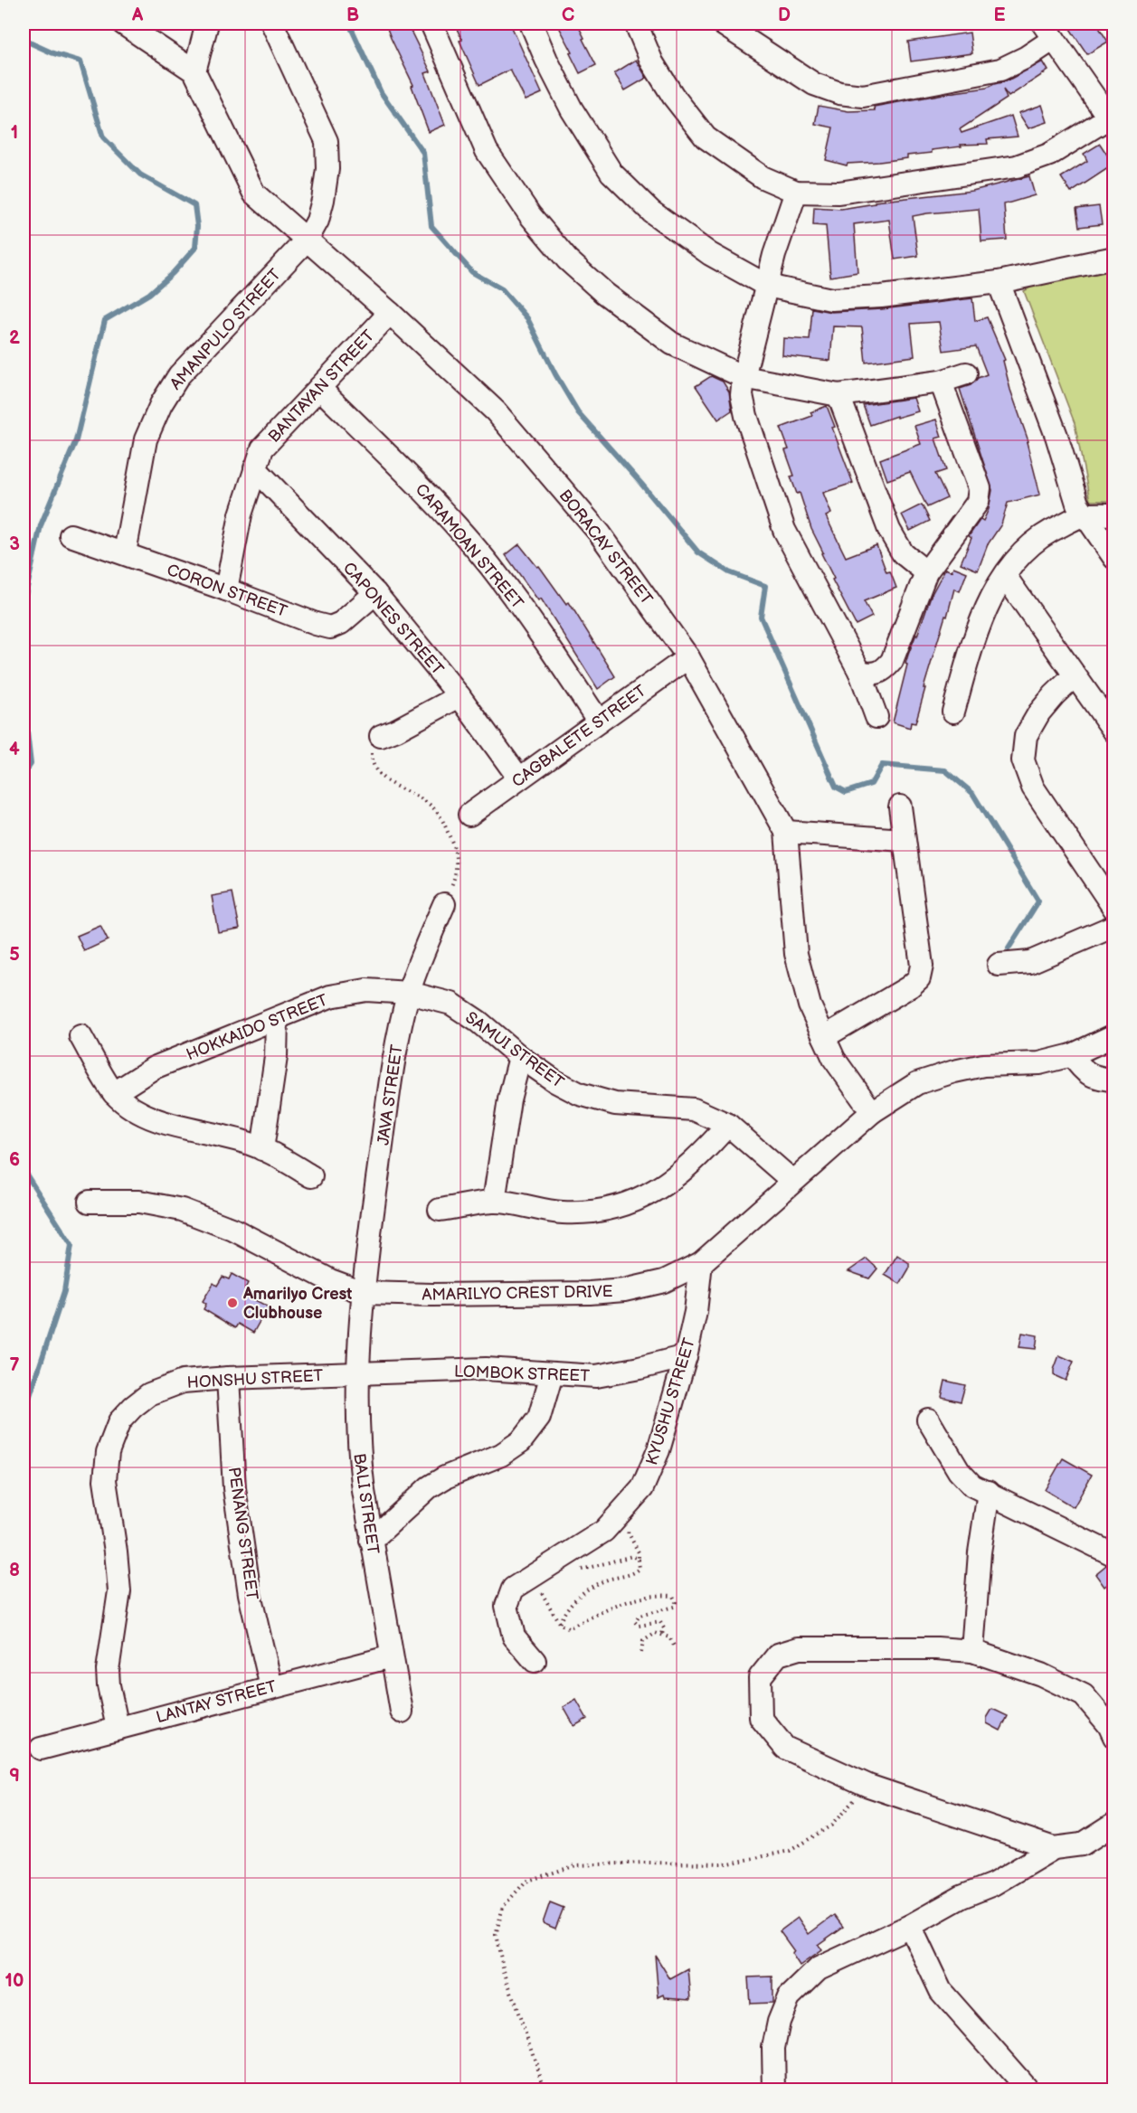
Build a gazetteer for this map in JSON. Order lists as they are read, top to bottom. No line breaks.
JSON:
{"streets":{"street":["AMANPULO STREET","BANTAYAN STREET","CARAMOAN STREET","BORACAY STREET","CORON STREET","CAPONES STREET","CAGBALETE STREET","HOKKAIDO STREET","SAMUI STREET","JAVA STREET","AMARILYO CREST DRIVE","LOMBOK STREET","HONSHU STREET","KYUSHU STREET","BALI STREET","PENANG STREET","LANTAY STREET"]},"crossings":[["AMANPULO STREET","BORACAY STREET"],["AMANPULO STREET","CORON STREET"],["BANTAYAN STREET","CARAMOAN STREET"],["BANTAYAN STREET","BORACAY STREET"],["BANTAYAN STREET","CORON STREET"],["BANTAYAN STREET","CAPONES STREET"],["CARAMOAN STREET","CAGBALETE STREET"],["BORACAY STREET","CAGBALETE STREET"],["BORACAY STREET","AMARILYO CREST DRIVE"],["CORON STREET","CAPONES STREET"],["CAPONES STREET","CAGBALETE STREET"],["HOKKAIDO STREET","SAMUI STREET"],["HOKKAIDO STREET","JAVA STREET"],["SAMUI STREET","JAVA STREET"],["SAMUI STREET","AMARILYO CREST DRIVE"],["JAVA STREET","AMARILYO CREST DRIVE"],["JAVA STREET","BALI STREET"],["AMARILYO CREST DRIVE","KYUSHU STREET"],["AMARILYO CREST DRIVE","BALI STREET"],["LOMBOK STREET","HONSHU STREET"],["LOMBOK STREET","KYUSHU STREET"],["LOMBOK STREET","BALI STREET"],["HONSHU STREET","BALI STREET"],["HONSHU STREET","PENANG STREET"],["HONSHU STREET","LANTAY STREET"],["BALI STREET","LANTAY STREET"],["PENANG STREET","LANTAY STREET"]],"places":["Amarilyo Crest Clubhouse"],"grid":{"columns":["A","B","C","D","E"],"rows":["1","2","3","4","5","6","7","8","9","10"]}}
